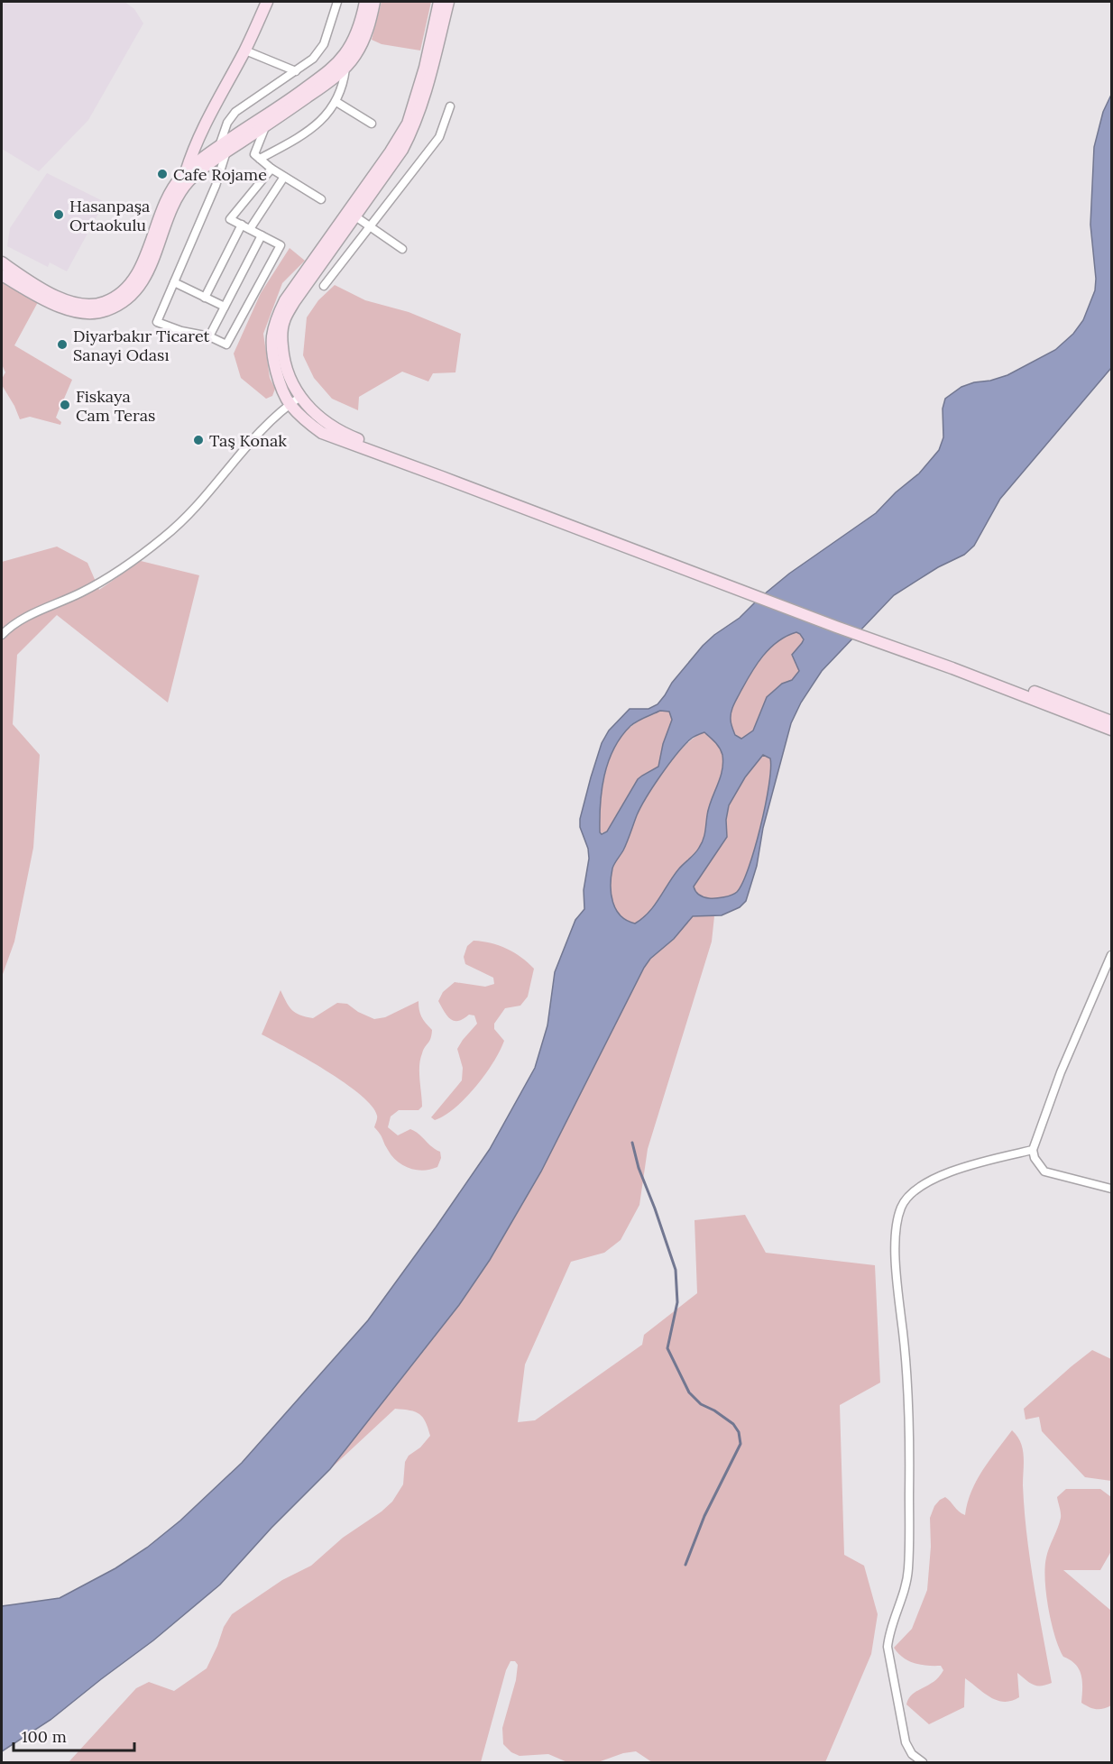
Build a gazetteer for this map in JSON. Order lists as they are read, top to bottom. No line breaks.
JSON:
{"places":["Cafe Rojame","Hasanpaşa Ortaokulu","Diyarbakır Ticaret Sanayi Odası","Fiskaya Cam Teras","Taş Konak"],"scale_bar":"100 m"}
